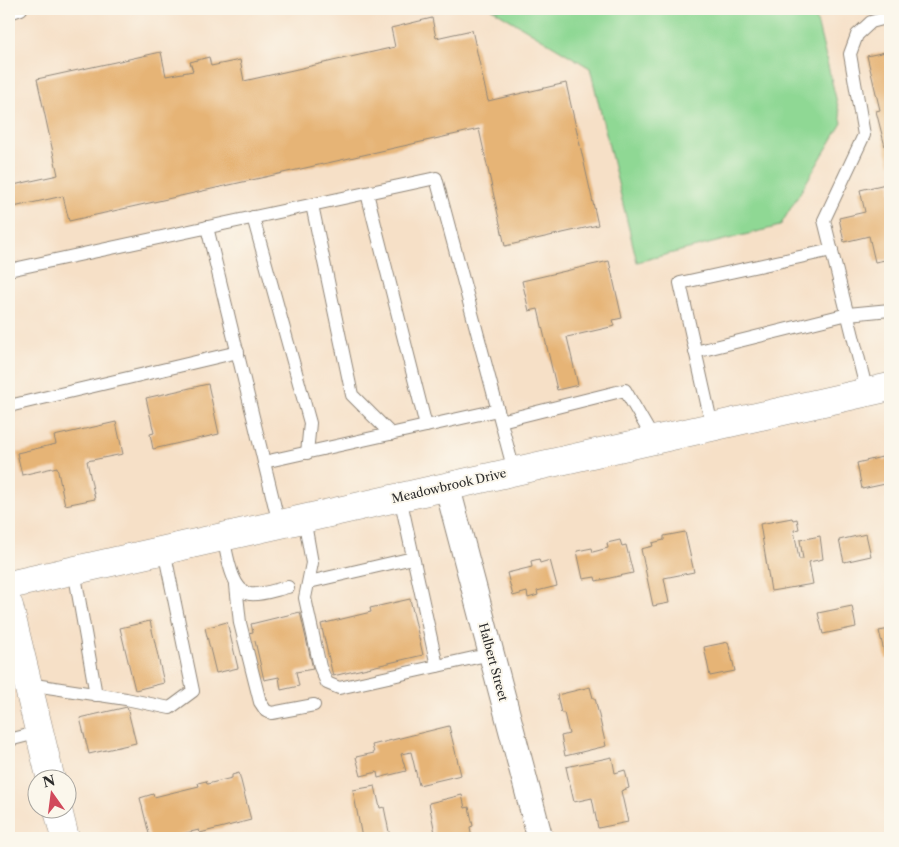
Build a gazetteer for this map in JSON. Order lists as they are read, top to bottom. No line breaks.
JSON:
{"streets":{"main road":["Meadowbrook Drive"],"street":["Halbert Street"]},"crossings":[["Meadowbrook Drive","Halbert Street"]],"north":"top"}
